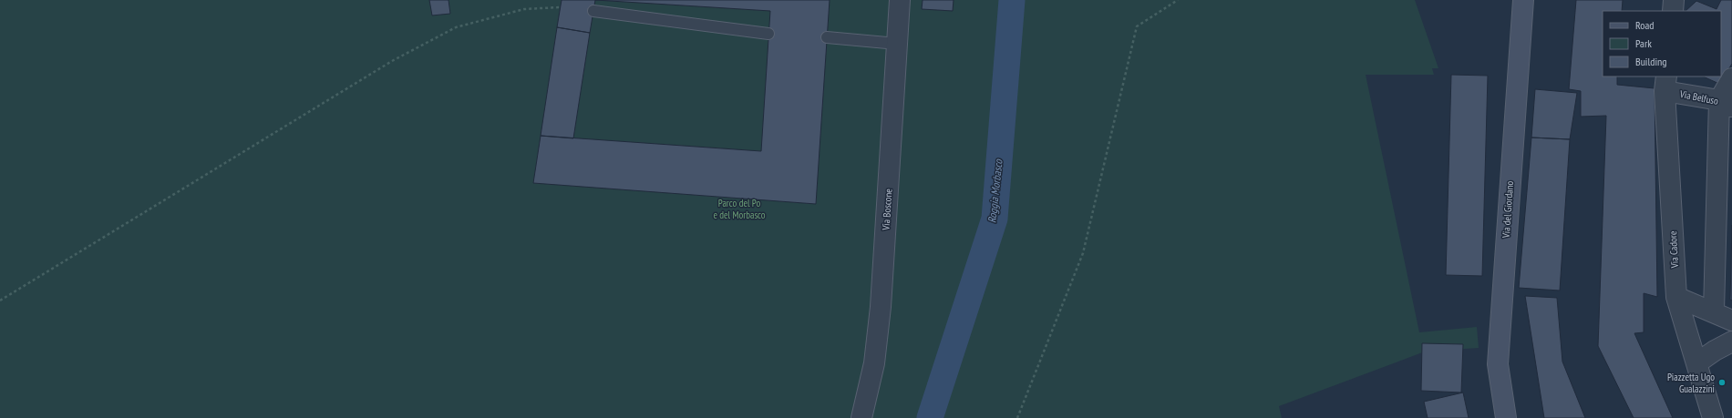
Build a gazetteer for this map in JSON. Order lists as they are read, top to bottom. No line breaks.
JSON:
{"streets":{"street":["Via Belfuso","Via Boscone","Via del Giordano","Via Cadore"]},"crossings":[["Via Belfuso","Via Cadore"]],"water":["Roggia Morbasco"],"parks":["Parco del Po e del Morbasco"],"places":["Piazzetta Ugo Gualazzini"],"legend":["Road","Park","Building"]}
